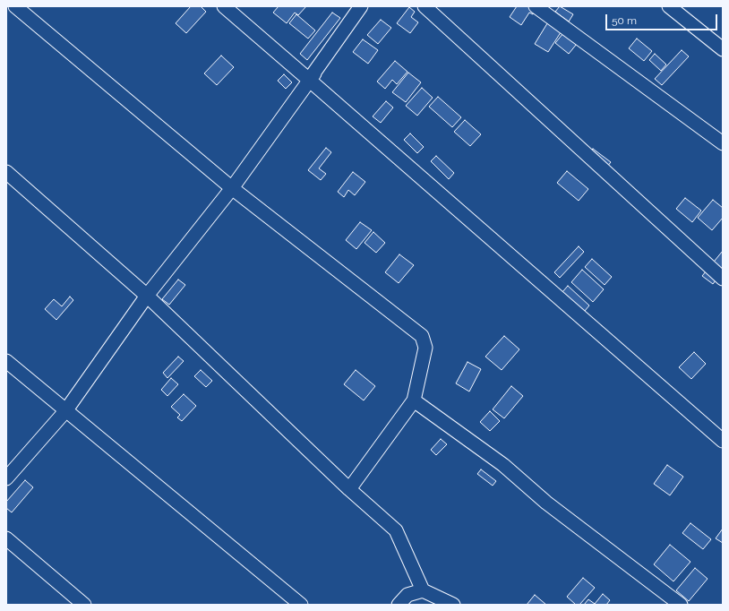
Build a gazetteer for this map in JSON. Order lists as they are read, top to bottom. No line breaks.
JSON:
{"scale_bar":"50 m"}
